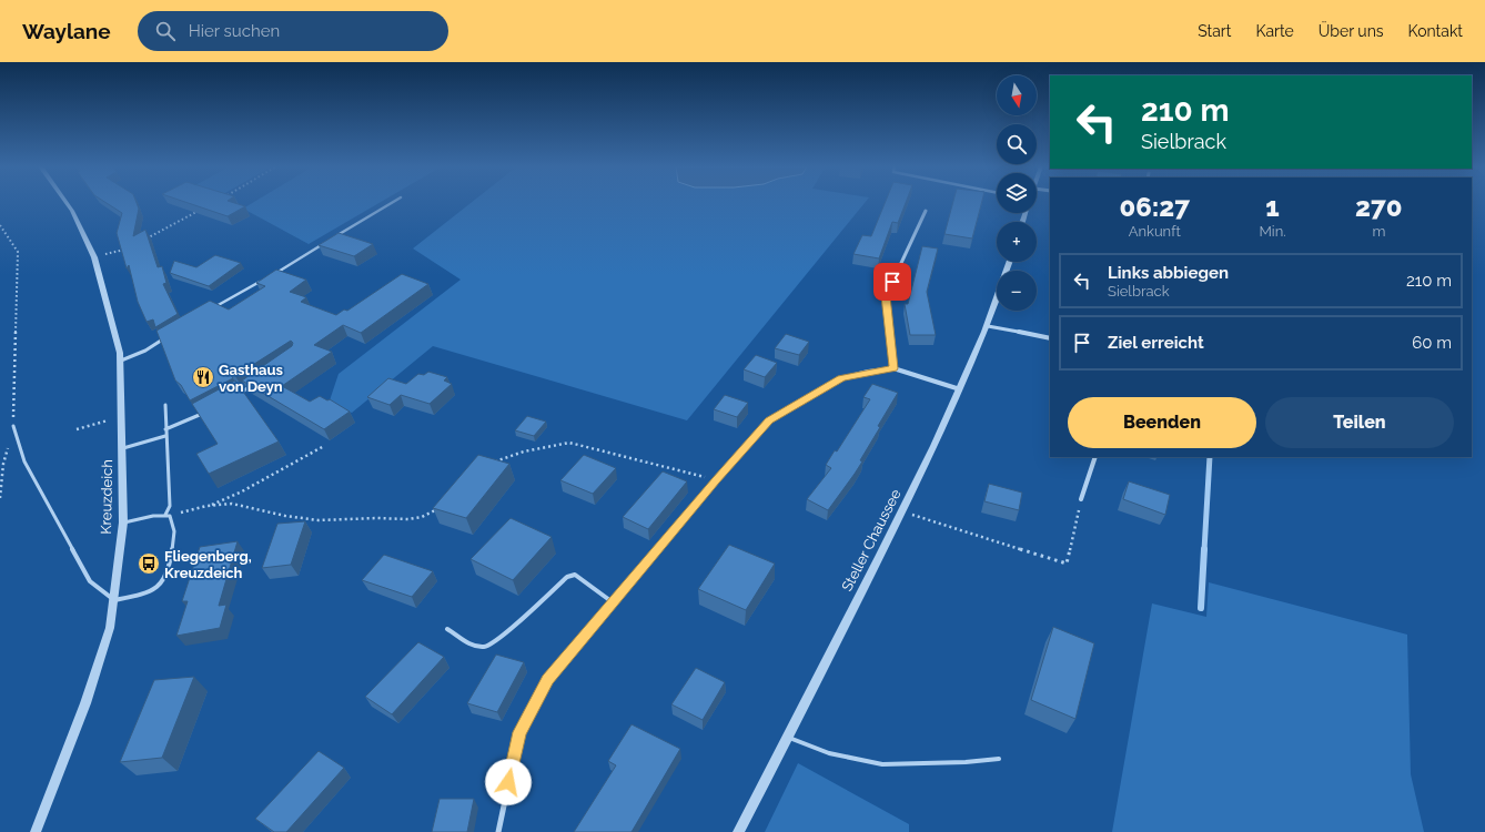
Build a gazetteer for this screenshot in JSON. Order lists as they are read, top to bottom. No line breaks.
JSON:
{"streets":{"street":["Kreuzdeich","Steller Chaussee"]},"places":{"restaurant":["Gasthaus von Deyn"],"bus stop":["Fliegenberg, Kreuzdeich"]},"north":"bottom","page":{"header":"Waylane","search":"Hier suchen","nav":["Start","Karte","Über uns","Kontakt"],"map_buttons":["+","−"],"turn":["210 m","Sielbrack"],"eta":["06:27","Ankunft","1","Min.","270","m"],"list":[{"name":"Links abbiegen","note":"Sielbrack","value":"210 m"},{"name":"Ziel erreicht","value":"60 m"}],"buttons":["Beenden","Teilen"]}}
